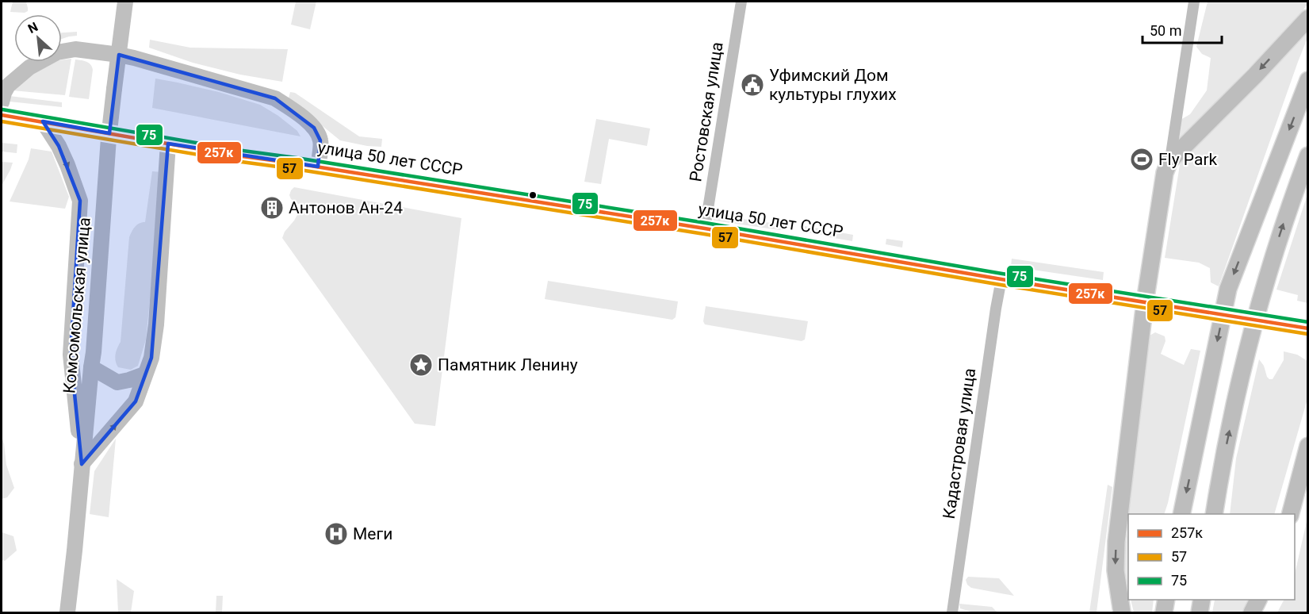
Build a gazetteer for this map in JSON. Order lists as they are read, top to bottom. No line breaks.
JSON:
{"streets":{"main road":["улица 50 лет СССР","Комсомольская улица"],"street":["Ростовская улица","Кадастровая улица"]},"crossings":[["Ростовская улица","улица 50 лет СССР"],["улица 50 лет СССР","Кадастровая улица"]],"places":{"public building":["Уфимский Дом культуры глухих"],"sports":["Fly Park"],"building":["Антонов Ан-24"],"place":["Памятник Ленину"],"hospital":["Меги"]},"lines":["transit line 75","transit line 257к","transit line 57"],"legend":["257к","57","75"],"scale_bar":"50 m","north":"top left"}
